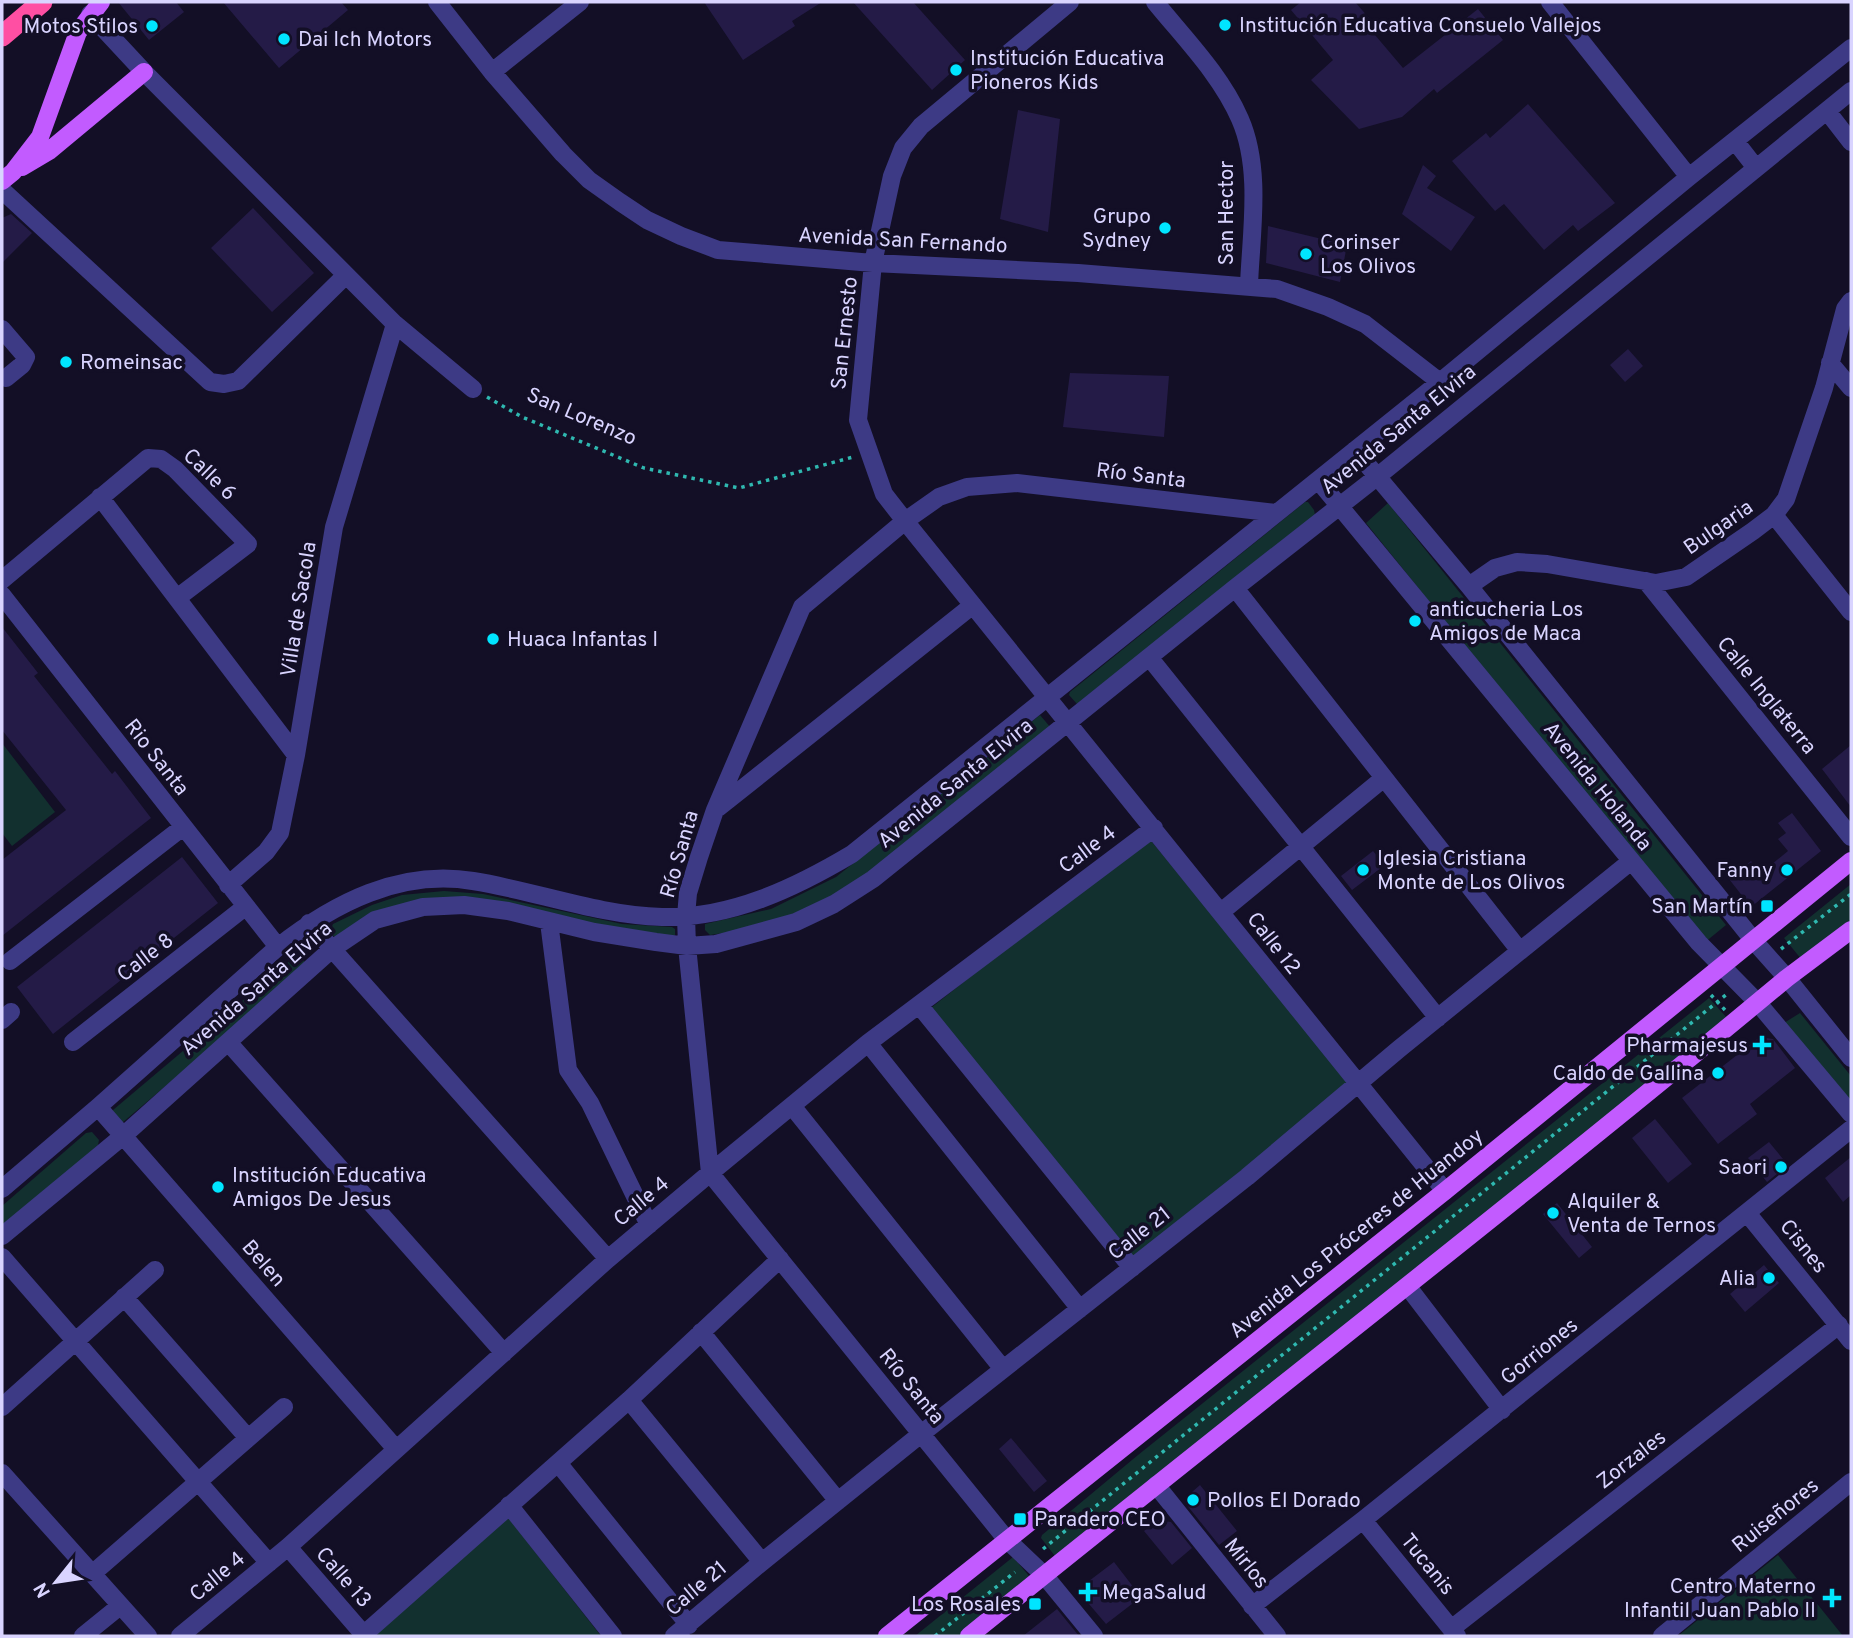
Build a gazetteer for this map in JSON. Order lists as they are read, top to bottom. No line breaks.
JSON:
{"streets":{"main road":["Avenida Los Próceres de Huandoy"],"street":["San Hector","Avenida San Fernando","San Ernesto","Avenida Santa Elvira","Calle 6","Río Santa","Bulgaria","Villa de Sacola","Calle Inglaterra","Rio Santa","Avenida Holanda","Calle 4","Calle 12","Calle 8","Calle 21","Cisnes","Belen","Gorriones","Zorzales","Ruiseñores","Mirlos","Tucanis","Calle 13"],"path":["San Lorenzo"]},"crossings":[["San Hector","Avenida San Fernando"],["Avenida San Fernando","San Ernesto"],["Avenida San Fernando","Avenida Santa Elvira"],["San Ernesto","San Lorenzo"],["Avenida Santa Elvira","Río Santa"],["Avenida Santa Elvira","Rio Santa"],["Avenida Santa Elvira","Avenida Holanda"],["Avenida Santa Elvira","Calle 12"],["Avenida Santa Elvira","Belen"],["Río Santa","Calle 4"],["Río Santa","Calle 21"],["Río Santa","Avenida Los Próceres de Huandoy"],["Bulgaria","Calle Inglaterra"],["Bulgaria","Avenida Holanda"],["Villa de Sacola","Rio Santa"],["Rio Santa","Calle 8"],["Avenida Holanda","Calle 21"],["Avenida Holanda","Avenida Los Próceres de Huandoy"],["Calle 4","Calle 12"],["Calle 4","Belen"],["Calle 4","Calle 13"],["Calle 12","Calle 21"],["Calle 12","Avenida Los Próceres de Huandoy"],["Cisnes","Gorriones"],["Cisnes","Zorzales"],["Gorriones","Mirlos"],["Gorriones","Tucanis"],["Zorzales","Tucanis"]],"places":{"other":["Institución Educativa Consuelo Vallejos","Motos Stilos","Dai Ich Motors","Institución Educativa Pioneros Kids","Grupo Sydney","Corinser Los Olivos","Romeinsac","anticucheria Los Amigos de Maca","Huaca Infantas I","Iglesia Cristiana Monte de Los Olivos","Fanny","Caldo de Gallina","Saori","Institución Educativa Amigos De Jesus","Alquiler & Venta de Ternos","Alia","Pollos El Dorado"],"transit":["San Martín","Paradero CEO","Los Rosales"],"health":["Pharmajesus","MegaSalud","Centro Materno Infantil Juan Pablo II"]},"north":"bottom left"}
